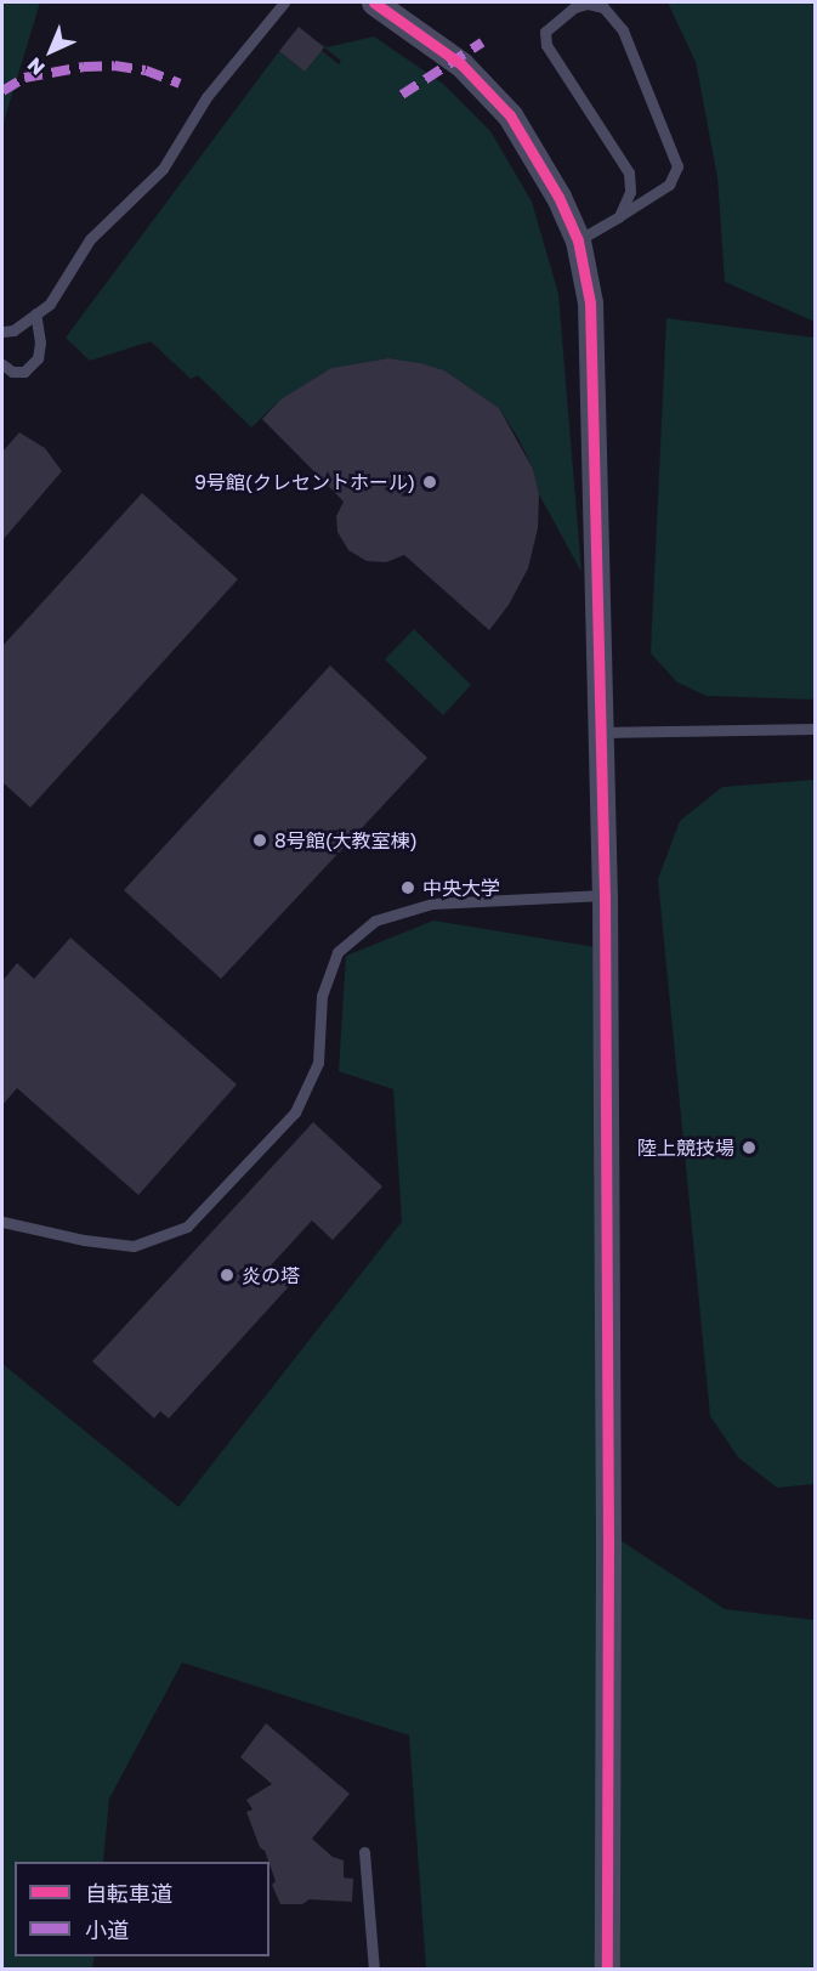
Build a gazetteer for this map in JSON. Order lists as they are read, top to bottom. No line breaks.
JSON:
{"places":["9号館(クレセントホール)","8号館(大教室棟)","中央大学","陸上競技場","炎の塔"],"legend":["自転車道","小道"],"north":"bottom left"}
